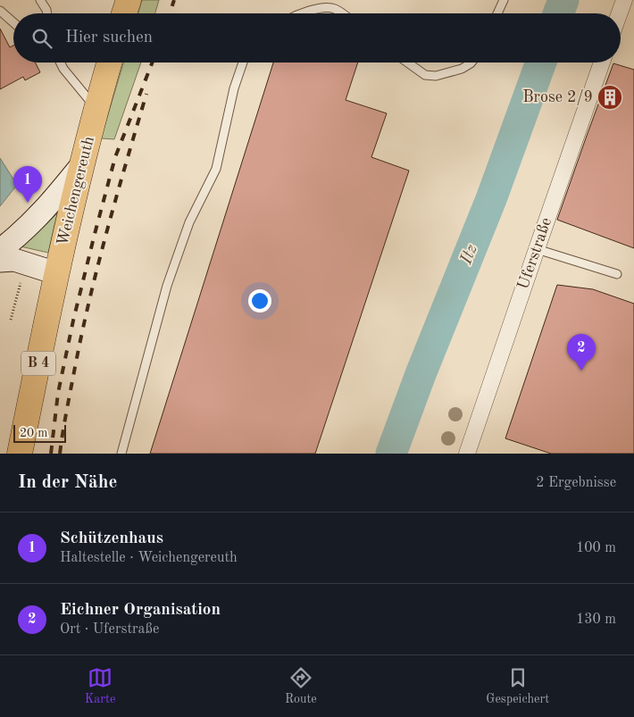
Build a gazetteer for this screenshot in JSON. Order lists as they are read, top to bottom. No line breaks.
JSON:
{"streets":{"main road":["Weichengereuth","B 4"],"street":["Uferstraße"]},"crossings":[["Weichengereuth","B 4"]],"water":["Itz"],"places":{"building":["Brose 2/9"]},"scale_bar":"20 m","page":{"search":"Hier suchen","pins":["1","2"],"scale":"20 m","heading":["In der Nähe","2 Ergebnisse"],"list":[{"mark":"1","name":"Schützenhaus","note":"Haltestelle · Weichengereuth","value":"100 m"},{"mark":"2","name":"Eichner Organisation","note":"Ort · Uferstraße","value":"130 m"}],"nav":["Karte","Route","Gespeichert"]}}
